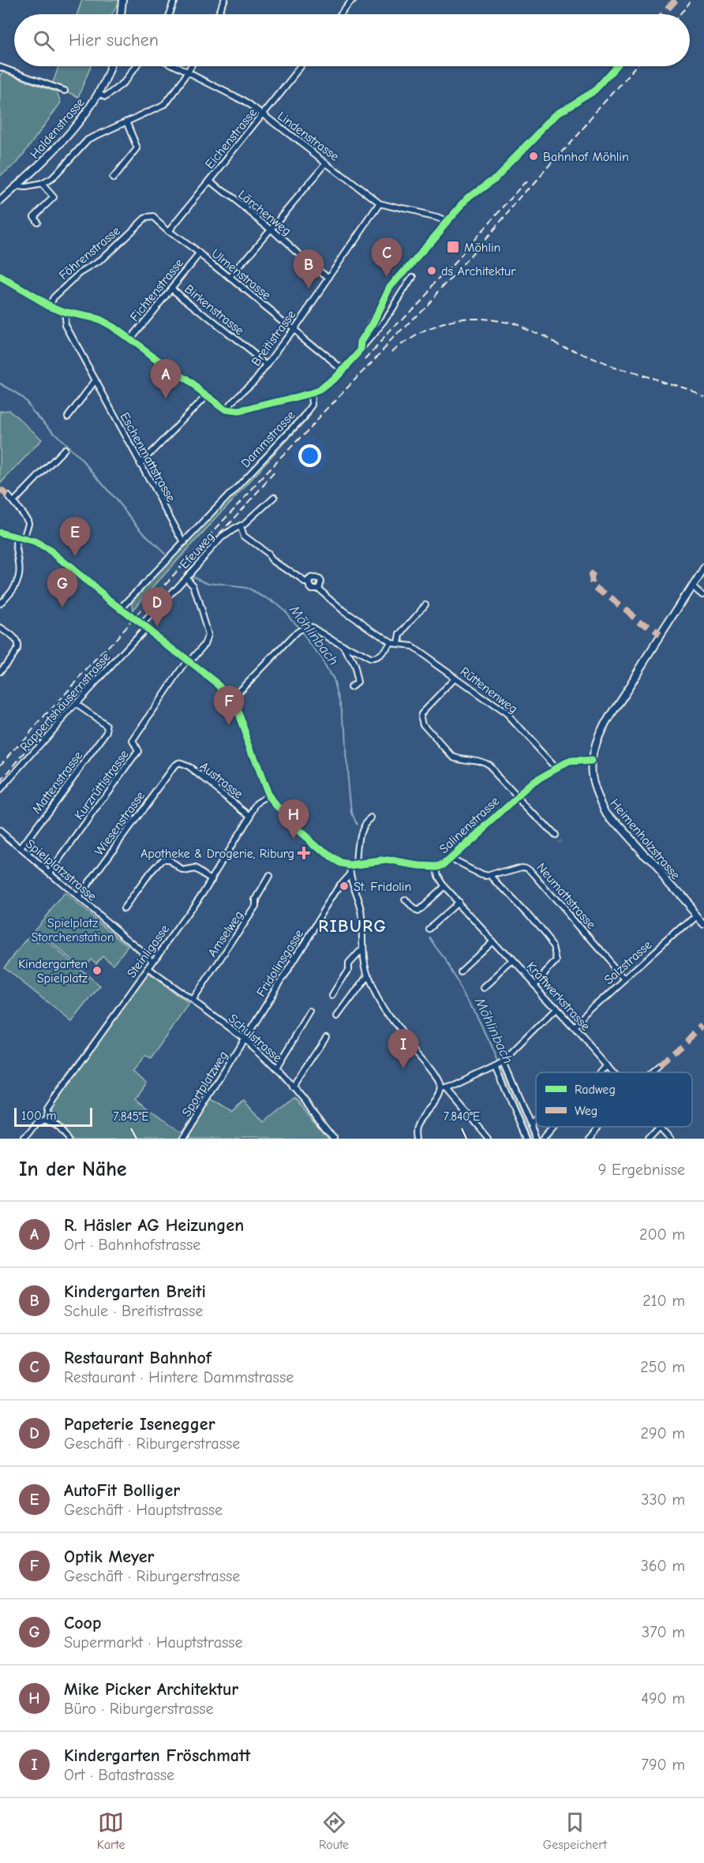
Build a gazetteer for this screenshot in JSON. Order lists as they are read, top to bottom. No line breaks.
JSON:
{"streets":{"street":["Haldenstrasse","Lindenstrasse","Eichenstrasse","Lärchenweg","Föhrenstrasse","Ulmenstrasse","Fichtenstrasse","Birkenstrasse","Breitistrasse","Dammstrasse","Eschenmattstrasse","Efeuweg","Rüttenenweg","Rappertshäusernstrasse","Austrasse","Mattenstrasse","Kurzrüttistrasse","Wiesenstrasse","Salinenstrasse","Heimenholzstrasse","Spielplatzstrasse","Neumattstrasse","Amselweg","Steinligasse","Salzstrasse","Fridolinsgasse","Kraftwerkstrasse","Schulstrasse","Sportplatzweg"]},"crossings":[["Lindenstrasse","Eichenstrasse"],["Lindenstrasse","Breitistrasse"],["Eichenstrasse","Lärchenweg"],["Eichenstrasse","Föhrenstrasse"],["Eichenstrasse","Ulmenstrasse"],["Lärchenweg","Breitistrasse"],["Föhrenstrasse","Ulmenstrasse"],["Ulmenstrasse","Fichtenstrasse"],["Ulmenstrasse","Breitistrasse"],["Fichtenstrasse","Birkenstrasse"],["Birkenstrasse","Breitistrasse"],["Dammstrasse","Eschenmattstrasse"],["Efeuweg","Rappertshäusernstrasse"],["Rüttenenweg","Salinenstrasse"],["Rappertshäusernstrasse","Mattenstrasse"],["Austrasse","Wiesenstrasse"],["Austrasse","Steinligasse"],["Mattenstrasse","Spielplatzstrasse"],["Kurzrüttistrasse","Spielplatzstrasse"],["Wiesenstrasse","Spielplatzstrasse"],["Salinenstrasse","Heimenholzstrasse"],["Salinenstrasse","Kraftwerkstrasse"],["Heimenholzstrasse","Salzstrasse"],["Spielplatzstrasse","Steinligasse"],["Neumattstrasse","Salzstrasse"],["Amselweg","Schulstrasse"],["Steinligasse","Schulstrasse"],["Salzstrasse","Kraftwerkstrasse"],["Fridolinsgasse","Schulstrasse"],["Fridolinsgasse","Sportplatzweg"],["Schulstrasse","Sportplatzweg"]],"districts":["RIBURG"],"water":["Möhlinbach"],"parks":["Spielplatz Storchenstation"],"places":{"other":["Bahnhof Möhlin","ds Architektur","St. Fridolin","Kindergarten Spielplatz"],"transit":["Möhlin"],"health":["Apotheke & Drogerie, Riburg"]},"legend":["Radweg","Weg"],"scale_bar":"100 m","page":{"search":"Hier suchen","pins":["C","B","A","E","G","D","F","H","I"],"scale":"100 m","heading":["In der Nähe","9 Ergebnisse"],"list":[{"mark":"A","name":"R. Häsler AG Heizungen","note":"Ort · Bahnhofstrasse","value":"200 m"},{"mark":"B","name":"Kindergarten Breiti","note":"Schule · Breitistrasse","value":"210 m"},{"mark":"C","name":"Restaurant Bahnhof","note":"Restaurant · Hintere Dammstrasse","value":"250 m"},{"mark":"D","name":"Papeterie Isenegger","note":"Geschäft · Riburgerstrasse","value":"290 m"},{"mark":"E","name":"AutoFit Bolliger","note":"Geschäft · Hauptstrasse","value":"330 m"},{"mark":"F","name":"Optik Meyer","note":"Geschäft · Riburgerstrasse","value":"360 m"},{"mark":"G","name":"Coop","note":"Supermarkt · Hauptstrasse","value":"370 m"},{"mark":"H","name":"Mike Picker Architektur","note":"Büro · Riburgerstrasse","value":"490 m"},{"mark":"I","name":"Kindergarten Fröschmatt","note":"Ort · Batastrasse","value":"790 m"}],"nav":["Karte","Route","Gespeichert"]},"coordinates":["7.845°E","7.840°E"]}
